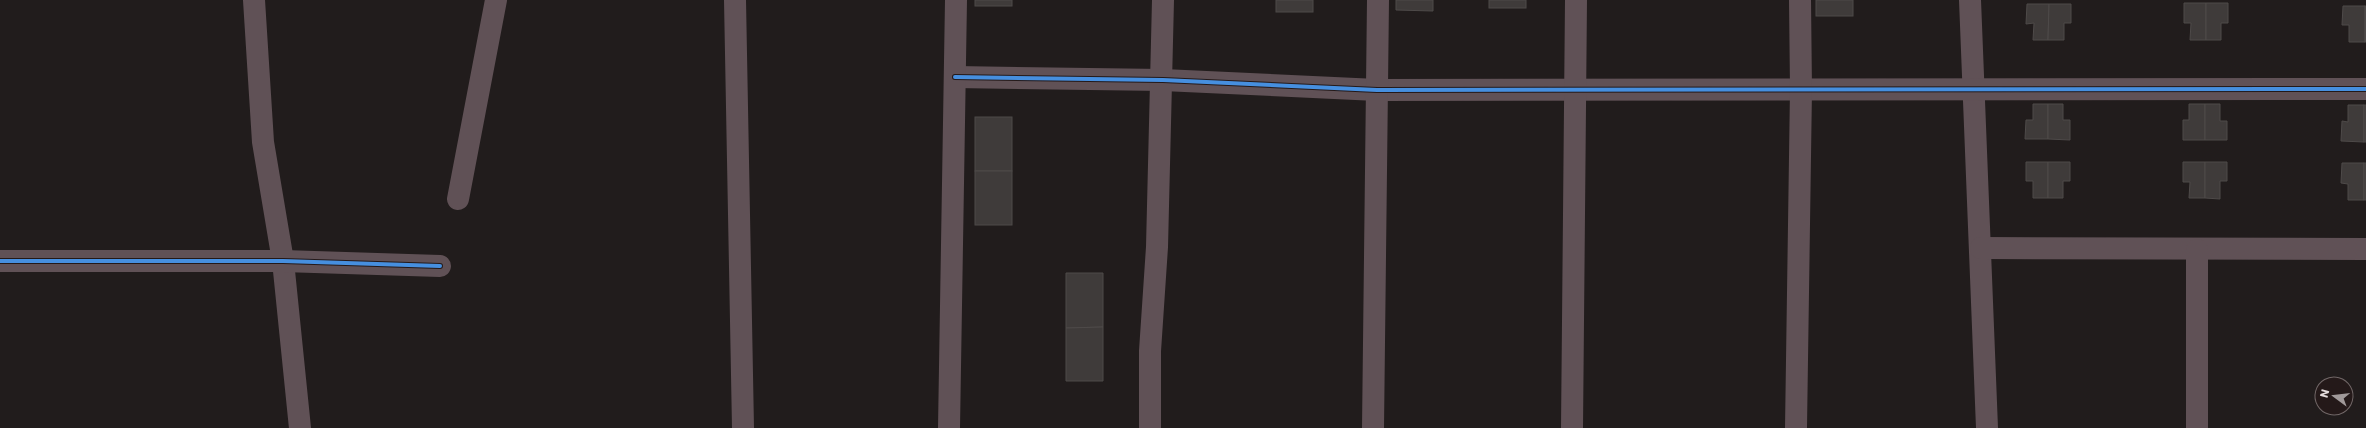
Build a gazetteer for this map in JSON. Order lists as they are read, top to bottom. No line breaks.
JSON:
{"north":"left"}
